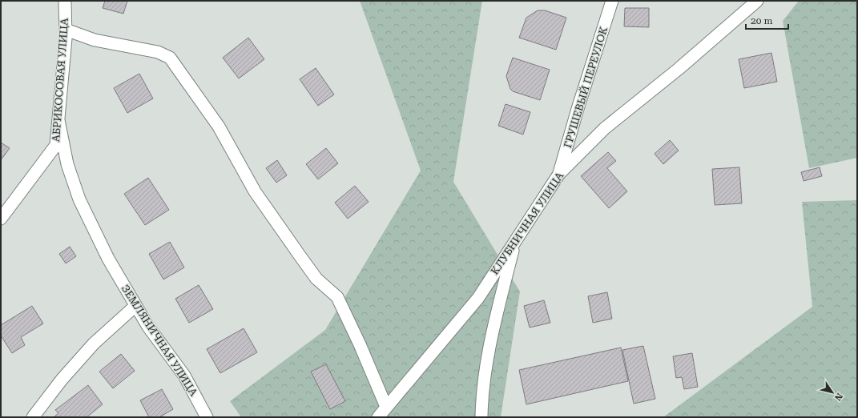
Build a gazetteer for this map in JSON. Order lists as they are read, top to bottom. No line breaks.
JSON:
{"streets":{"street":["АБРИКОСОВАЯ УЛИЦА","ГРУШЕВЫЙ ПЕРЕУЛОК","КЛУБНИЧНАЯ УЛИЦА","ЗЕМЛЯНИЧНАЯ УЛИЦА"]},"crossings":[["АБРИКОСОВАЯ УЛИЦА","ЗЕМЛЯНИЧНАЯ УЛИЦА"],["ГРУШЕВЫЙ ПЕРЕУЛОК","КЛУБНИЧНАЯ УЛИЦА"]],"scale_bar":"20 m","north":"bottom right"}
